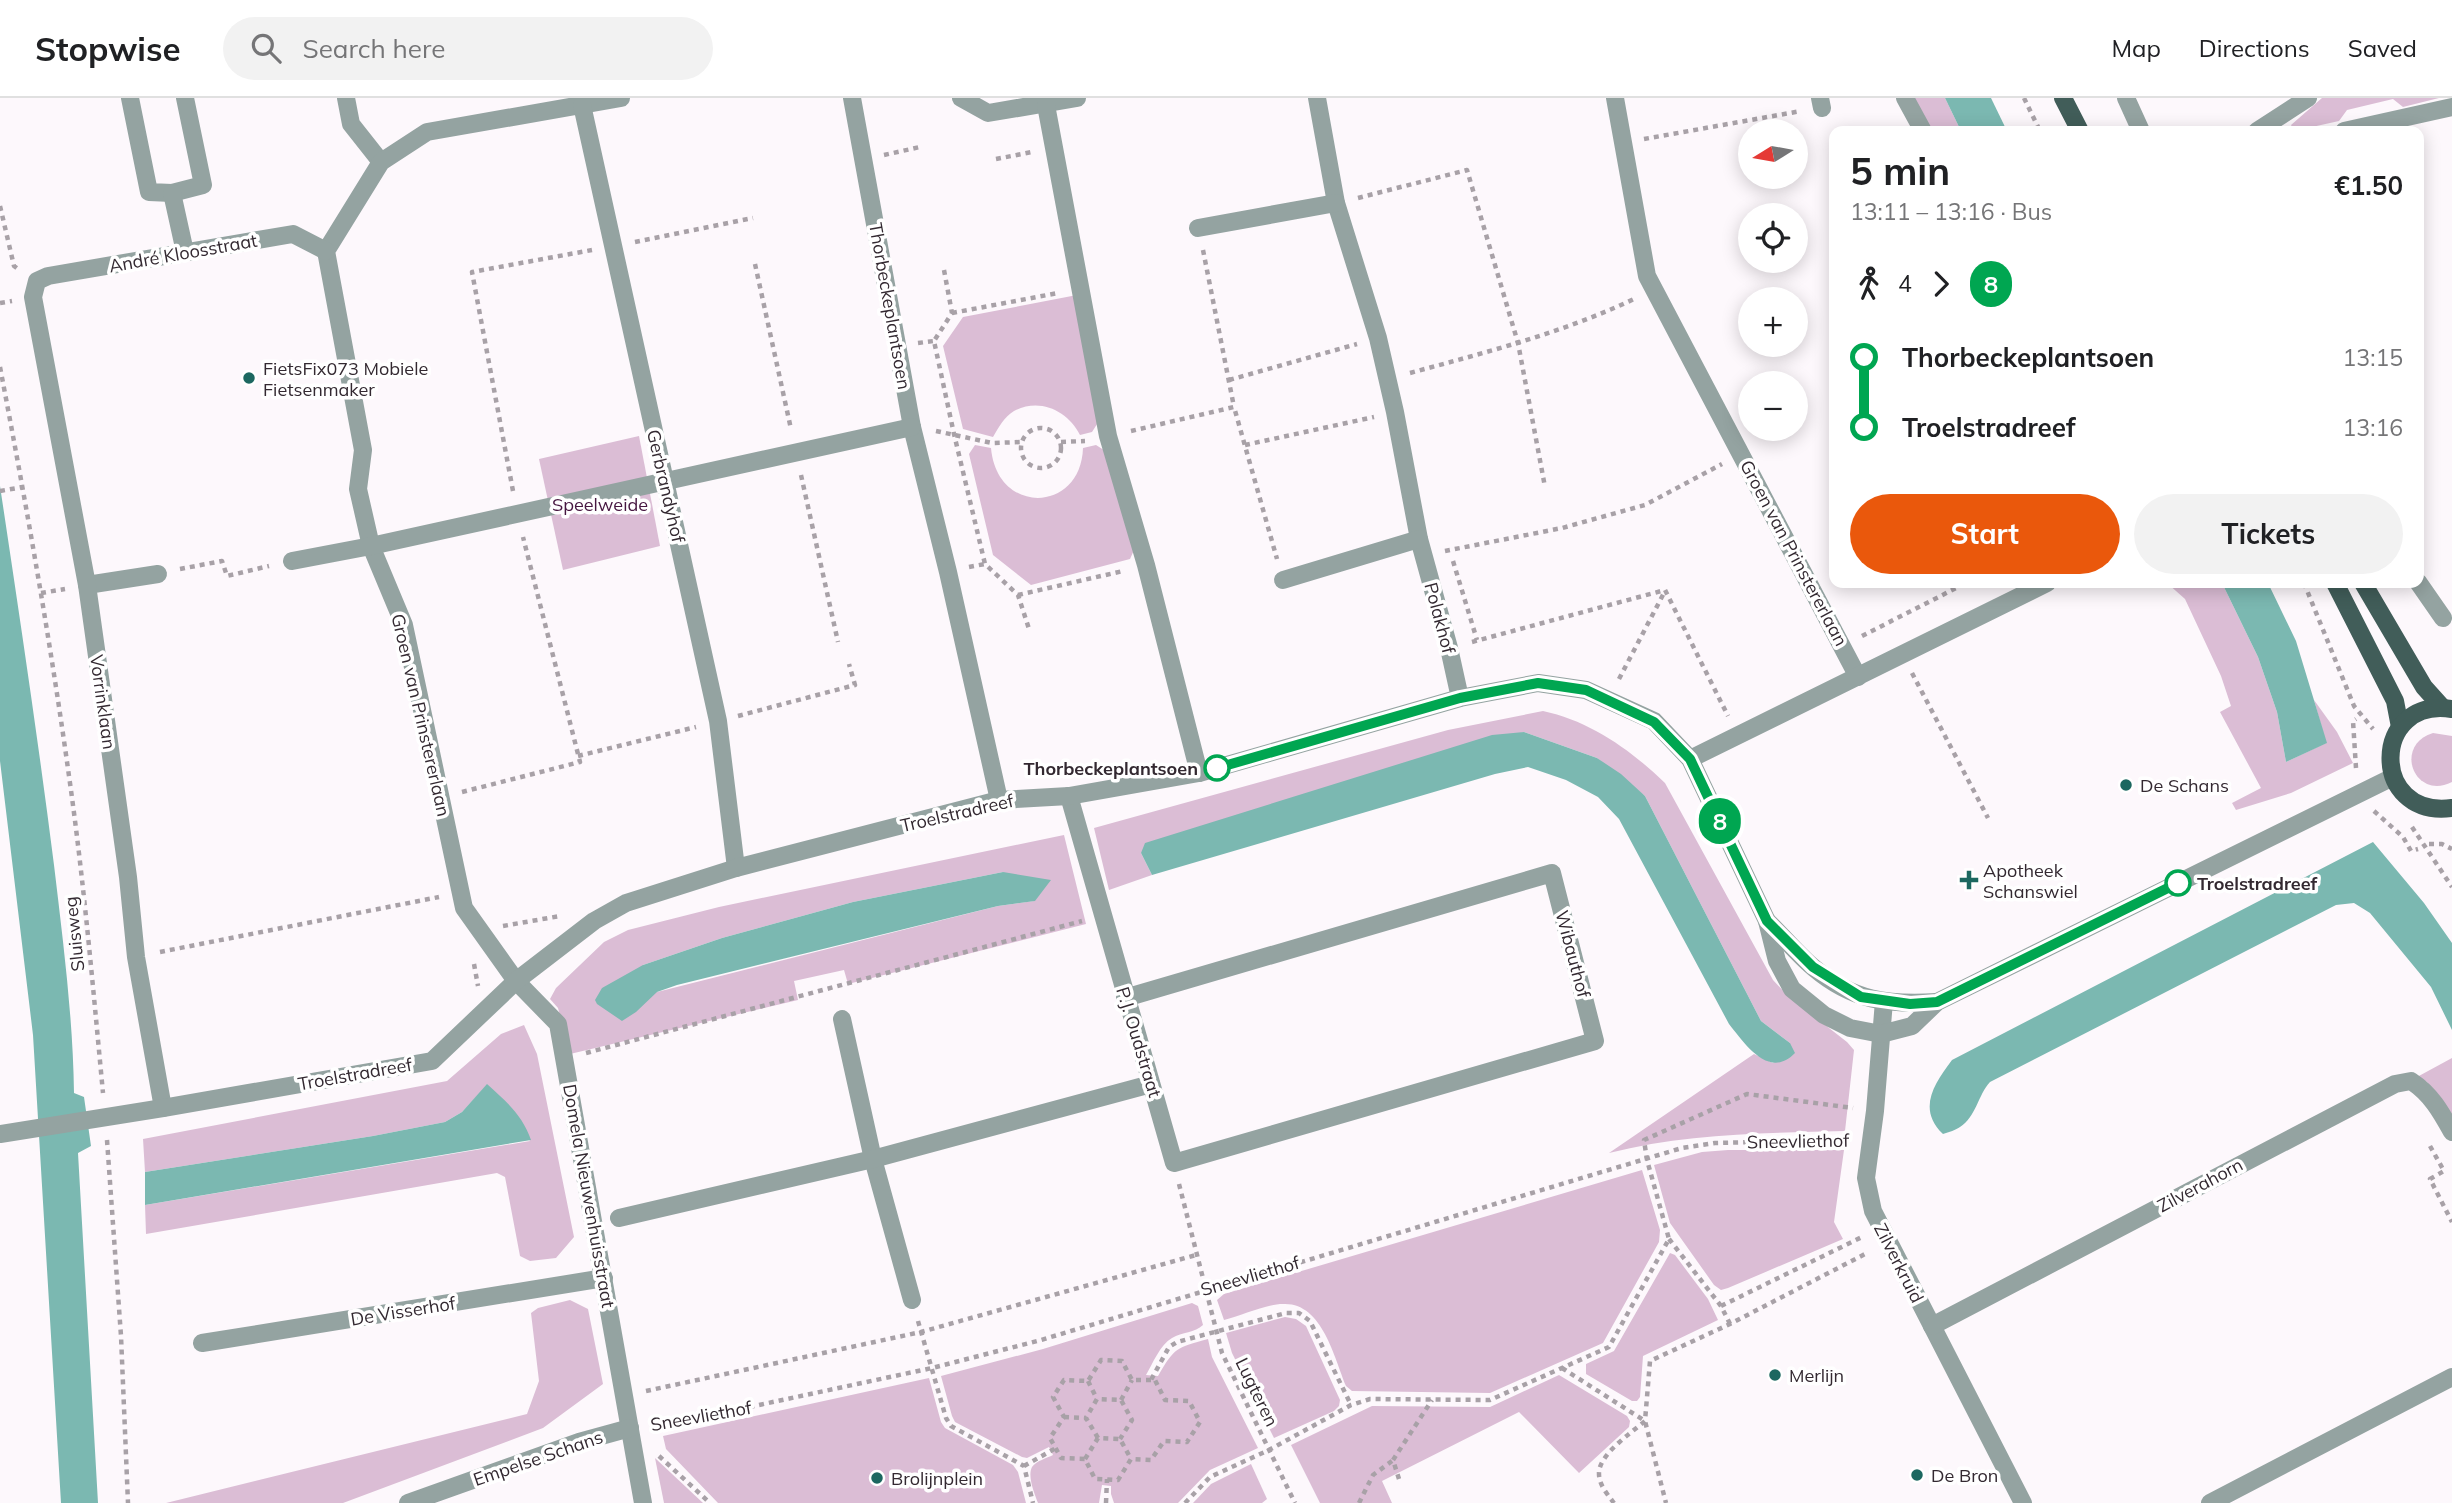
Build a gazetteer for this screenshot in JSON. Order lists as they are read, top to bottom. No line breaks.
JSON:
{"streets":{"street":["André Kloosstraat","Thorbeckeplantsoen","Gerbrandyhof","Groen van Prinstererlaan","Polakhof","Vorrinklaan","Troelstradreef","Wibauthof","P.J. Oudstraat","Zilverahorn","Domela Nieuwenhuisstraat","Zilverkruid","De Visserhof","Empelse Schans"],"path":["Sluisweg","Sneevliethof","Lugteren"]},"crossings":[["André Kloosstraat","Groen van Prinstererlaan"],["André Kloosstraat","Vorrinklaan"],["Thorbeckeplantsoen","Troelstradreef"],["Gerbrandyhof","Troelstradreef"],["Groen van Prinstererlaan","Troelstradreef"],["Groen van Prinstererlaan","Domela Nieuwenhuisstraat"],["Polakhof","Troelstradreef"],["Vorrinklaan","Troelstradreef"],["Troelstradreef","Sluisweg"],["Troelstradreef","P.J. Oudstraat"],["Troelstradreef","Domela Nieuwenhuisstraat"],["Troelstradreef","Zilverkruid"],["Wibauthof","P.J. Oudstraat"],["Sneevliethof","Domela Nieuwenhuisstraat"],["Sneevliethof","Zilverkruid"],["Sneevliethof","Lugteren"],["Sneevliethof","Empelse Schans"],["Zilverahorn","Zilverkruid"],["Domela Nieuwenhuisstraat","De Visserhof"],["Domela Nieuwenhuisstraat","Empelse Schans"]],"parks":["Speelweide"],"places":{"other":["FietsFix073 Mobiele Fietsenmaker","Thorbeckeplantsoen","De Schans","Troelstradreef","Merlijn","De Bron","Brolijnplein"],"health":["Apotheek Schanswiel"]},"lines":["bus line 8"],"north":"left","page":{"header":"Stopwise","search":"Search here","nav":["Map","Directions","Saved"],"on_map":"8","map_buttons":["+","−"],"heading":["5 min","13:11 – 13:16 · Bus","€1.50"],"legs":["4","8"],"list":[{"name":"Thorbeckeplantsoen","value":"13:15"},{"name":"Troelstradreef","value":"13:16"}],"buttons":["Start","Tickets"]}}
